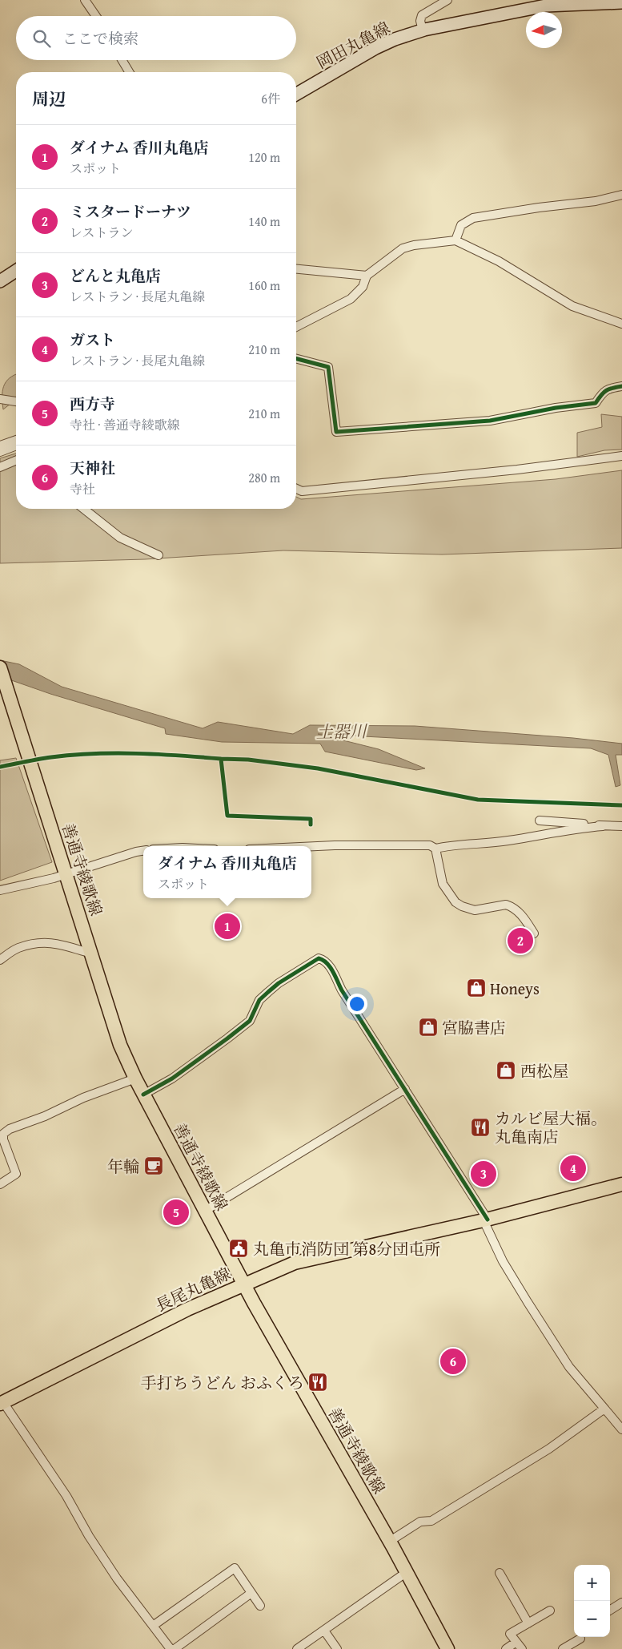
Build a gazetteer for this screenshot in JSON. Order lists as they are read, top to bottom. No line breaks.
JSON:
{"streets":{"main road":["岡田丸亀線","善通寺綾歌線","長尾丸亀線"]},"crossings":[["善通寺綾歌線","長尾丸亀線"]],"water":["土器川"],"places":{"shop":["Honeys","宮脇書店","西松屋"],"restaurant":["カルビ屋大福。 丸亀南店","手打ちうどん おふくろ"],"cafe":["年輪"],"public building":["丸亀市消防団 第8分団屯所"]},"north":"left","page":{"search":"ここで検索","heading":["周辺","6件"],"list":[{"mark":"1","name":"ダイナム 香川丸亀店","note":"スポット","value":"120 m"},{"mark":"2","name":"ミスタードーナツ","note":"レストラン","value":"140 m"},{"mark":"3","name":"どんと丸亀店","note":"レストラン · 長尾丸亀線","value":"160 m"},{"mark":"4","name":"ガスト","note":"レストラン · 長尾丸亀線","value":"210 m"},{"mark":"5","name":"西方寺","note":"寺社 · 善通寺綾歌線","value":"210 m"},{"mark":"6","name":"天神社","note":"寺社","value":"280 m"}],"popup":["ダイナム 香川丸亀店","スポット"],"pins":["1","2","4","3","5","6"],"map_buttons":["+","−"]}}
